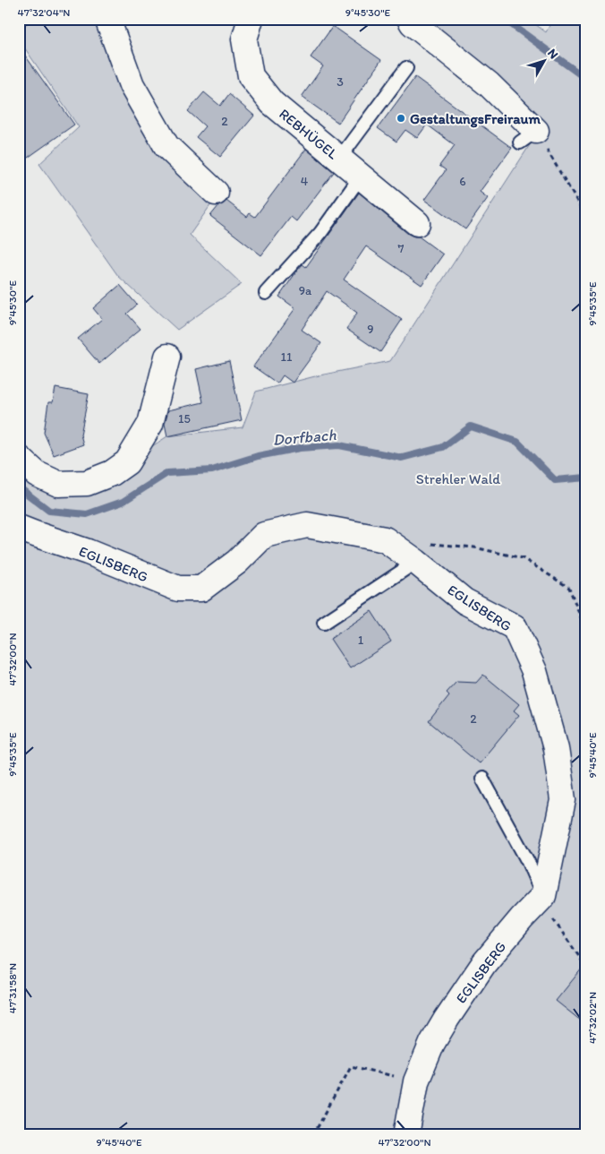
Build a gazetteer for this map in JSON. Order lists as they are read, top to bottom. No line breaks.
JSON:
{"streets":{"street":["REBHÜGEL","EGLISBERG"]},"water":["Dorfbach"],"parks":["Strehler Wald"],"places":["GestaltungsFreiraum"],"house_numbers":["3","2","4","6","7","9a","9","11","15","1","2"],"north":"top right","coordinates":["47°32'04\"N","9°45'30\"E","9°45'35\"E","47°32'00\"N","9°45'40\"E","47°31'58\"N","47°32'02\"N"]}
